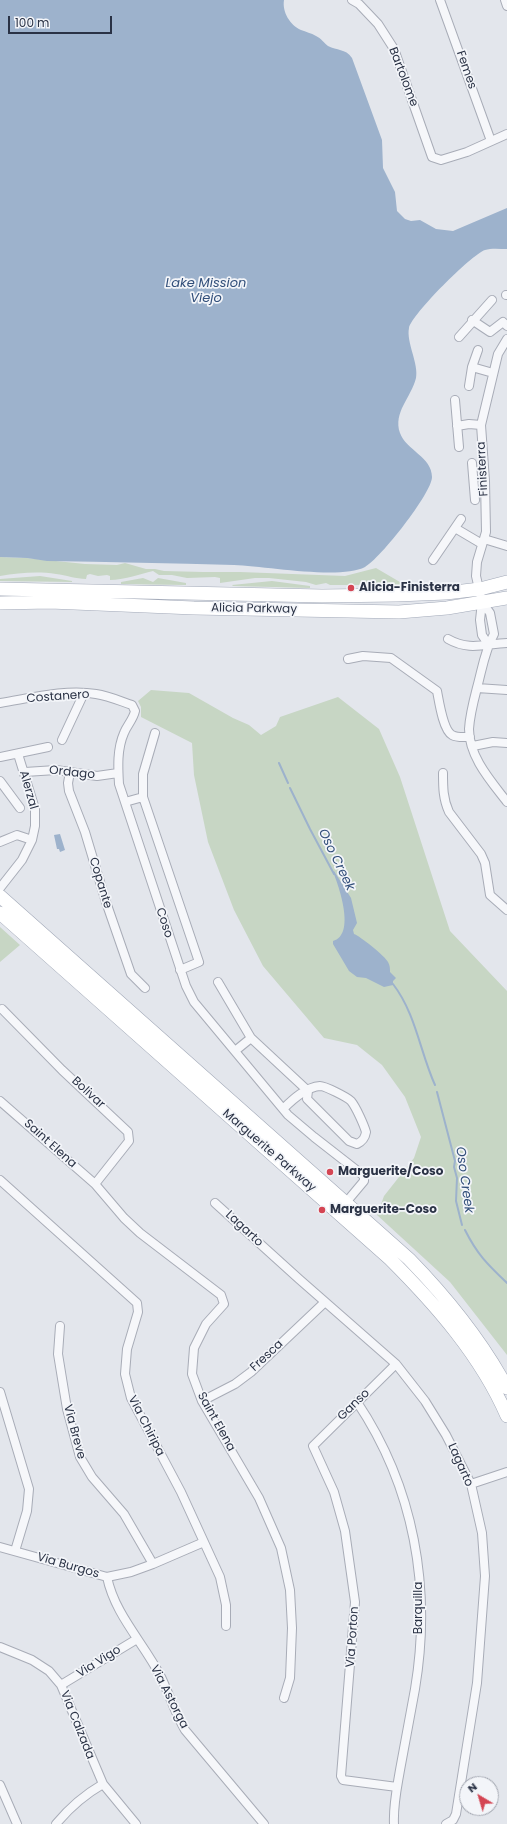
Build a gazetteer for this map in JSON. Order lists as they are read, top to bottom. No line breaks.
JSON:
{"streets":{"main road":["Alicia Parkway","Marguerite Parkway"],"street":["Femes","Bartolome","Finisterra","Costanero","Ordago","Alerzal","Copante","Coso","Bolivar","Saint Elena","Lagarto","Fresca","Ganso","Via Chiripa","Via Breve","Via Burgos","Barquilla","Via Porton","Via Vigo","Via Astorga","Via Calzada"]},"crossings":[["Femes","Bartolome"],["Finisterra","Alicia Parkway"],["Costanero","Coso"],["Ordago","Alerzal"],["Ordago","Copante"],["Ordago","Coso"],["Coso","Marguerite Parkway"],["Bolivar","Saint Elena"],["Saint Elena","Fresca"],["Lagarto","Fresca"],["Lagarto","Ganso"],["Ganso","Barquilla"],["Ganso","Via Porton"],["Via Chiripa","Via Burgos"],["Via Breve","Via Burgos"],["Via Burgos","Via Astorga"],["Barquilla","Via Porton"],["Via Vigo","Via Astorga"],["Via Vigo","Via Calzada"]],"water":["Lake Mission Viejo","Oso Creek"],"places":["Alicia-Finisterra","Marguerite/Coso","Marguerite-Coso"],"scale_bar":"100 m","north":"top left"}
